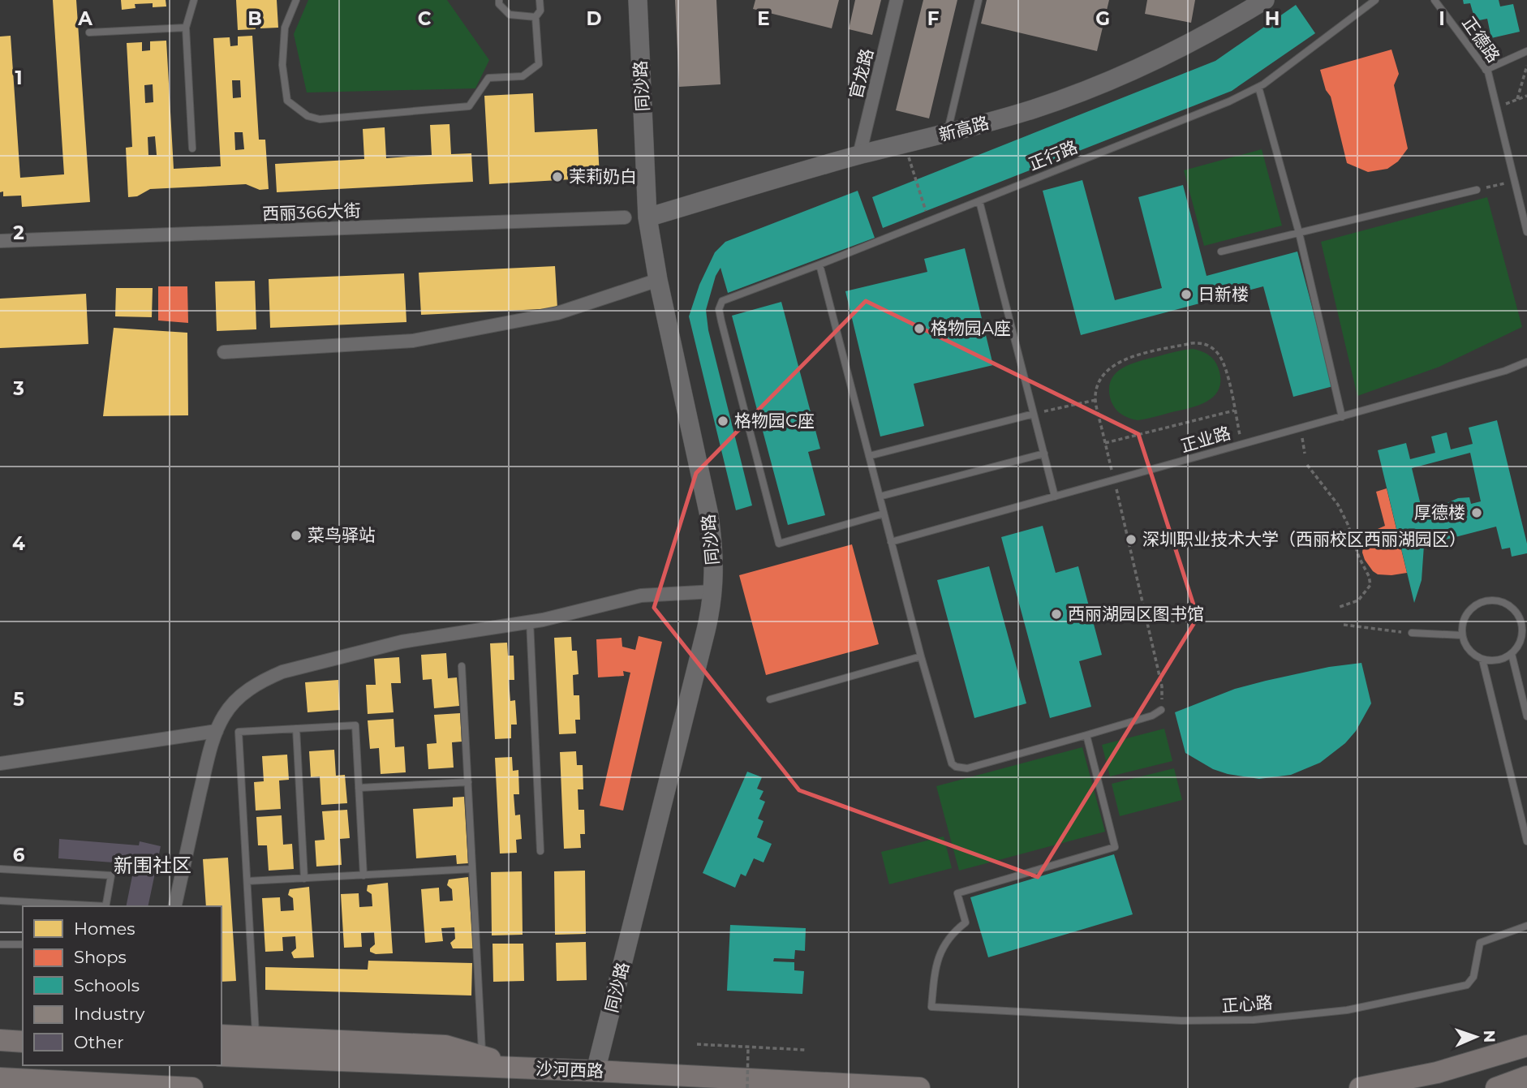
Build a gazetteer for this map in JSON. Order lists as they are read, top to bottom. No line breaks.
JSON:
{"streets":{"main road":["沙河西路"],"street":["官龙路","同沙路","新高路","西丽366大街"],"lane":["正德路","正行路","正业路","正心路"]},"crossings":[["官龙路","新高路"],["同沙路","新高路"],["同沙路","沙河西路"]],"districts":["新围社区"],"places":["茉莉奶白","日新楼","格物园A座","格物园C座","厚德楼","菜鸟驿站","深圳职业技术大学（西丽校区西丽湖园区）","西丽湖园区图书馆"],"legend":["Homes","Shops","Schools","Industry","Other"],"north":"right","grid":{"columns":["A","B","C","D","E","F","G","H","I"],"rows":["1","2","3","4","5","6"]}}
